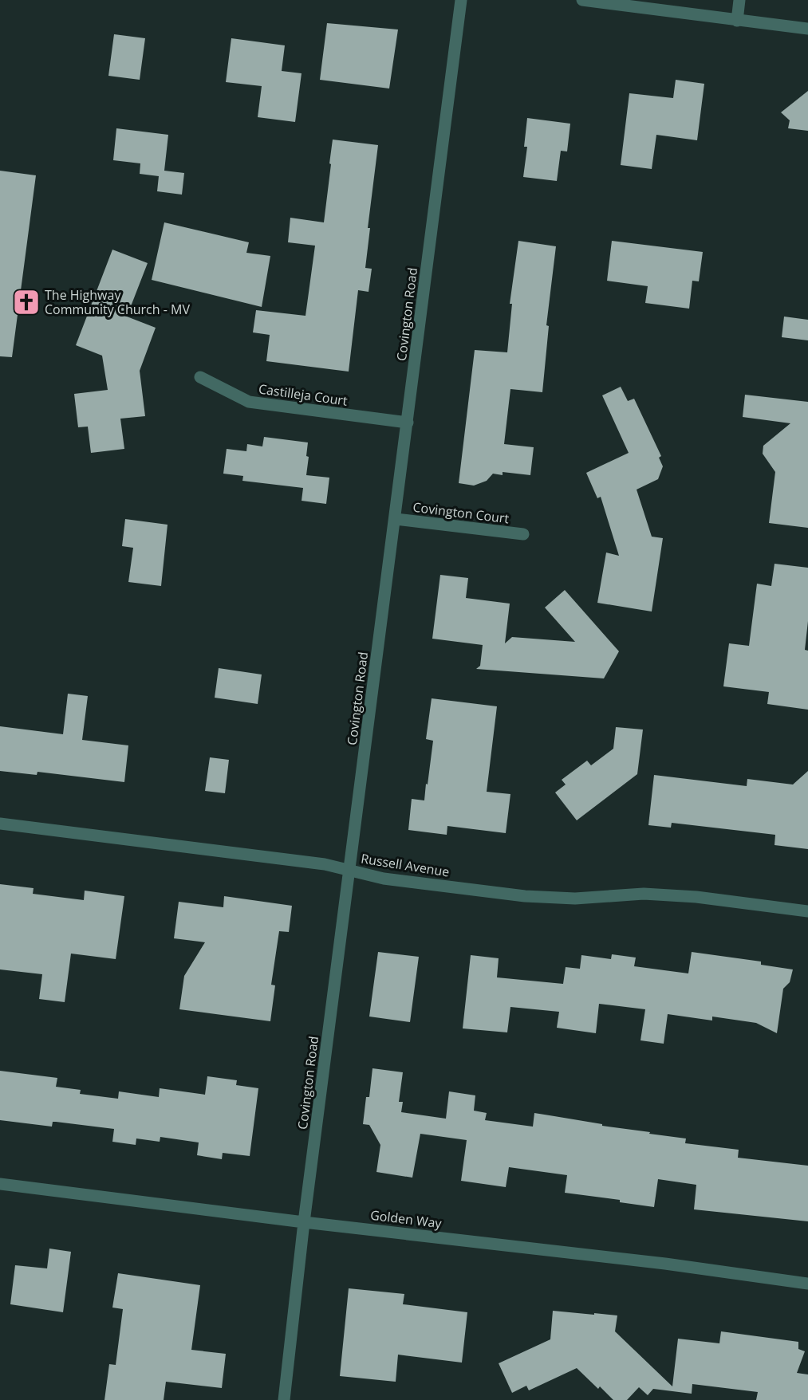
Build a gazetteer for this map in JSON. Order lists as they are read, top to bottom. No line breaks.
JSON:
{"streets":{"street":["Covington Road","Castilleja Court","Covington Court","Russell Avenue","Golden Way"]},"crossings":[["Covington Road","Castilleja Court"],["Covington Road","Covington Court"],["Covington Road","Russell Avenue"],["Covington Road","Golden Way"]],"places":{"church":["The Highway Community Church - MV"]}}
